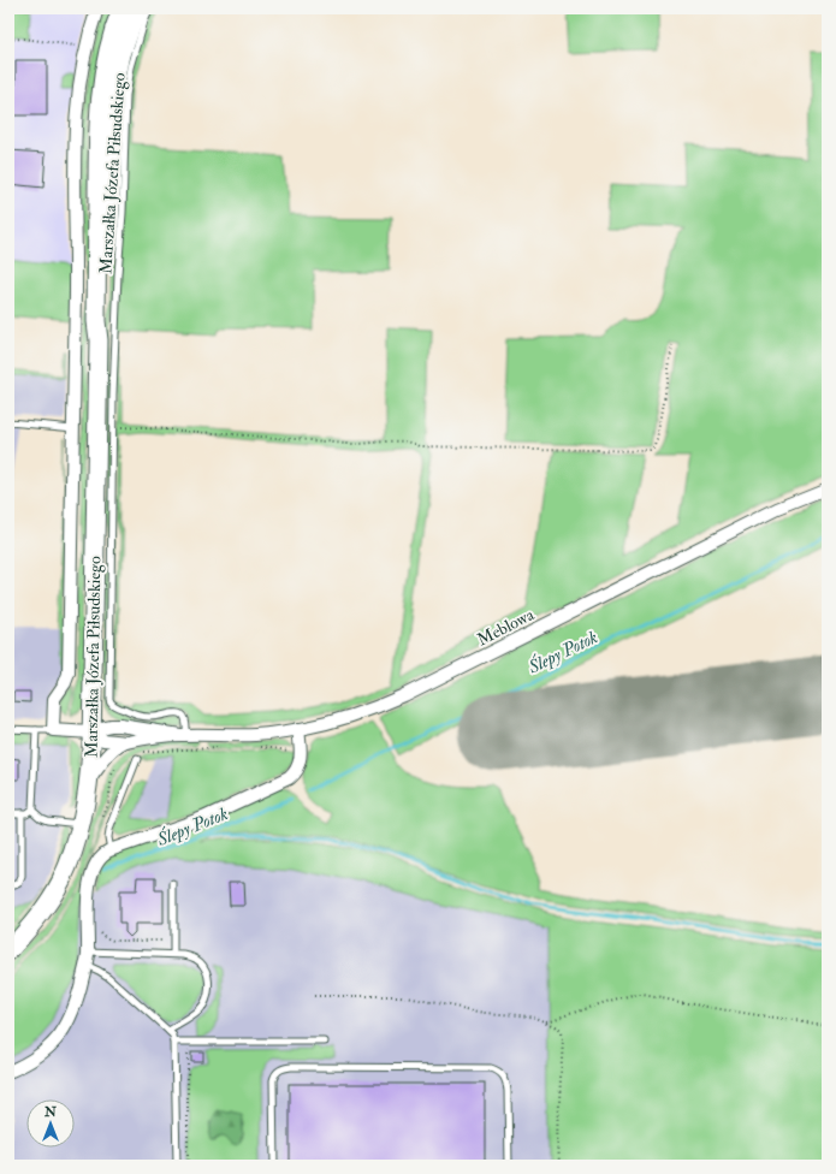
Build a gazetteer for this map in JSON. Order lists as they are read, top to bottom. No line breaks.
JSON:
{"streets":{"main road":["Marszałka Józefa Piłsudskiego"],"street":["Meblowa"]},"crossings":[["Marszałka Józefa Piłsudskiego","Meblowa"]],"water":["Ślepy Potok"],"north":"top"}
